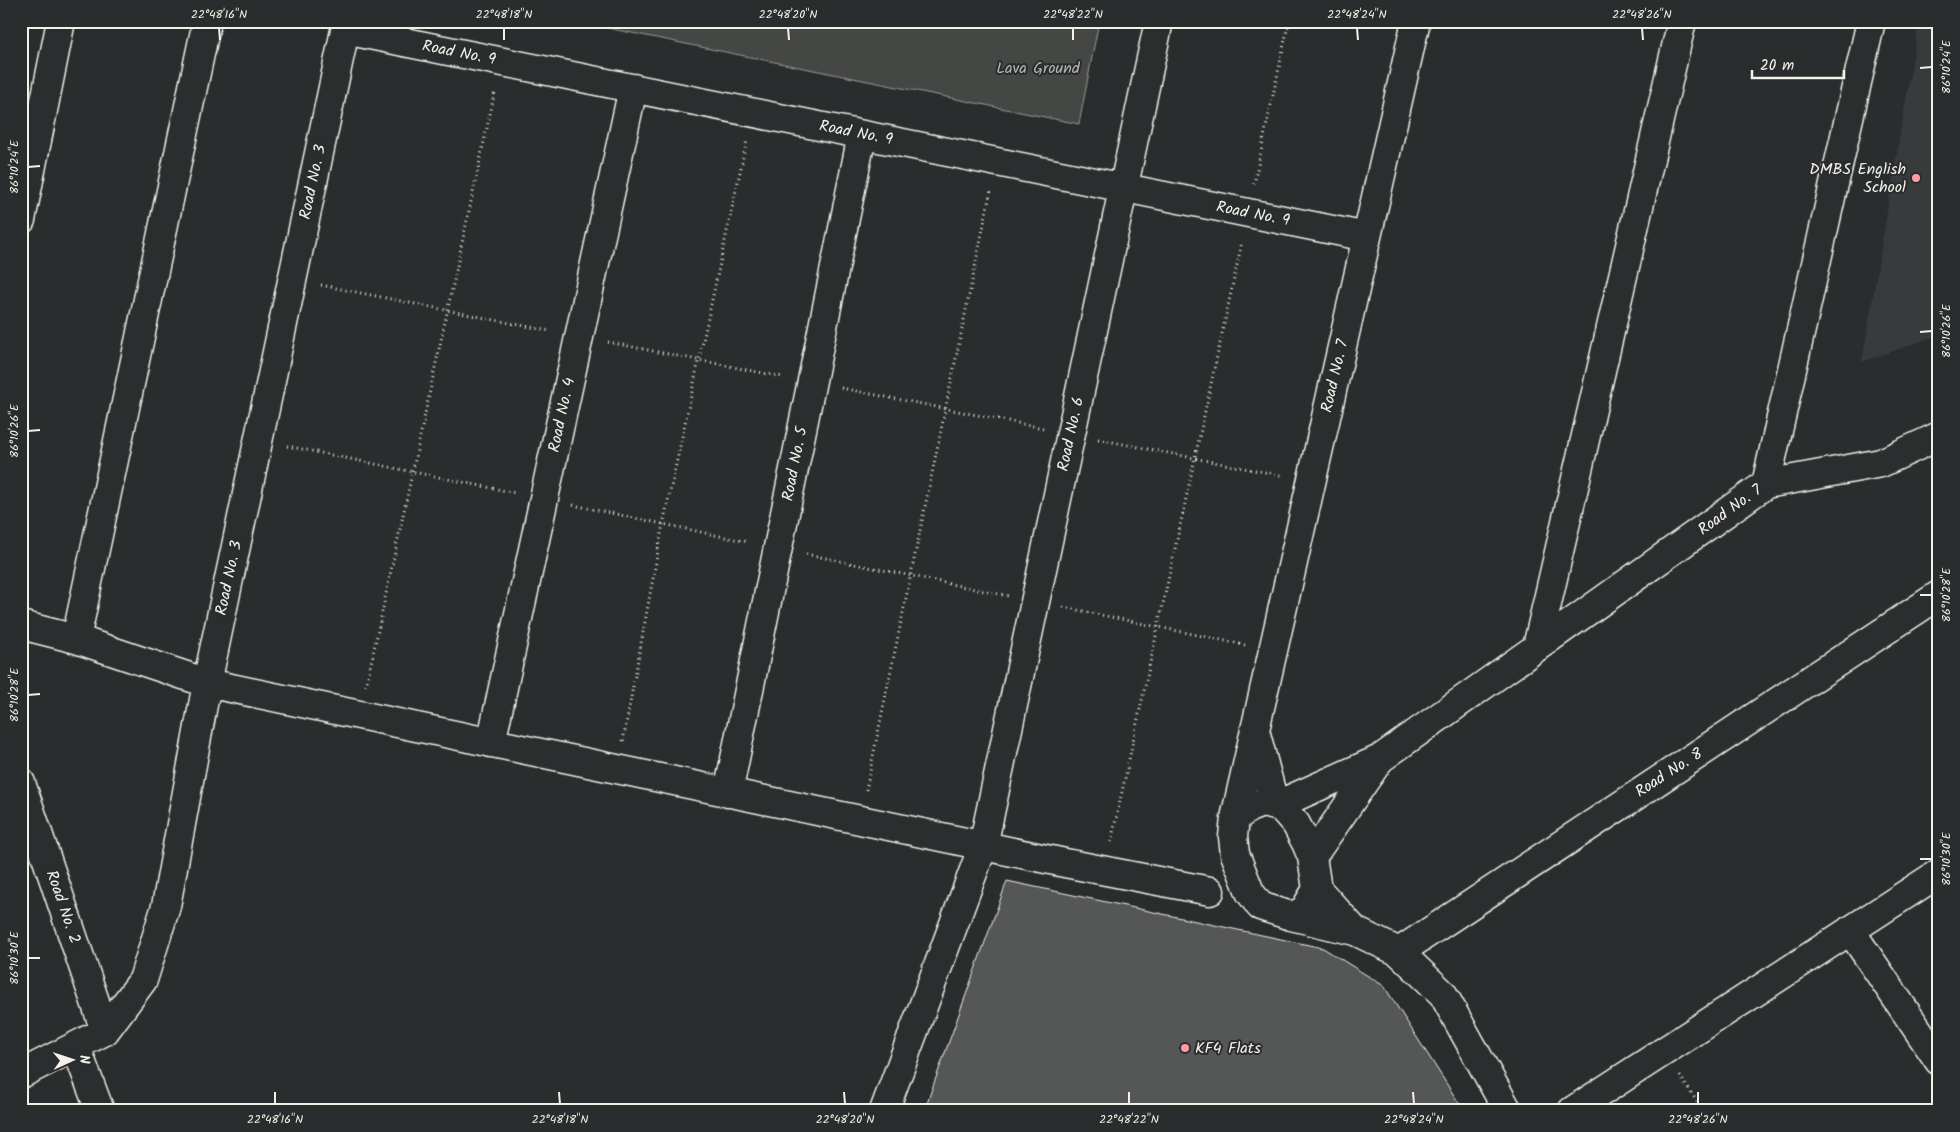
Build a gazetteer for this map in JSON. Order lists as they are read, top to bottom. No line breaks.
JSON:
{"streets":{"street":["Road No. 9","Road No. 3","Road No. 7","Road No. 4","Road No. 6","Road No. 5","Road No. 8","Road No. 2"]},"crossings":[["Road No. 9","Road No. 3"],["Road No. 9","Road No. 7"],["Road No. 9","Road No. 4"],["Road No. 9","Road No. 6"],["Road No. 9","Road No. 5"],["Road No. 3","Road No. 2"]],"parks":["Lava Ground"],"places":["DMBS English School","KF4 Flats"],"scale_bar":"20 m","north":"right","coordinates":["22°48'16\"N","22°48'18\"N","22°48'20\"N","22°48'22\"N","22°48'24\"N","22°48'26\"N","86°10'24\"E","86°10'26\"E","86°10'28\"E","86°10'30\"E"]}
